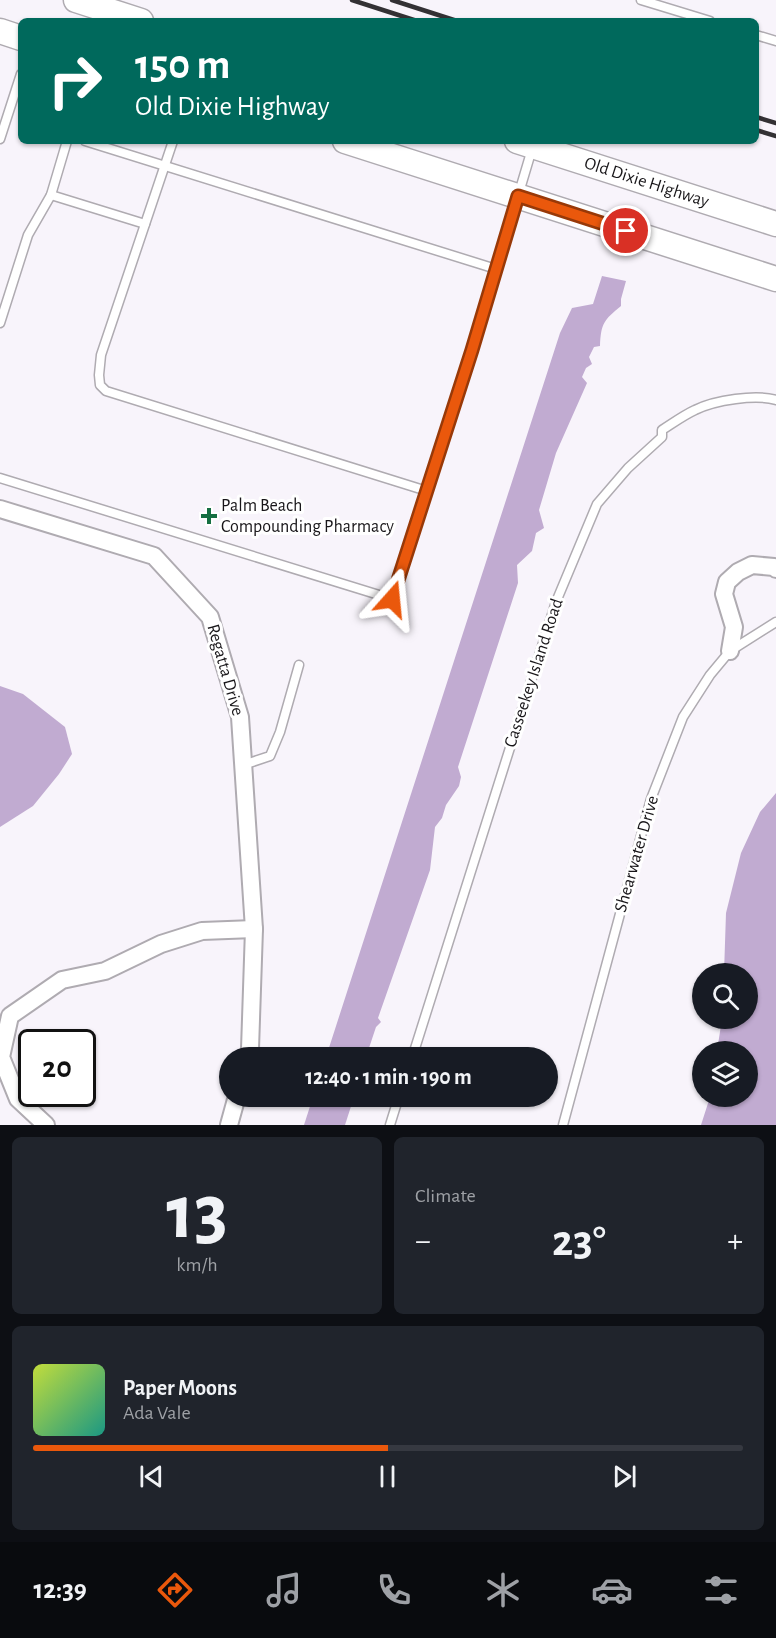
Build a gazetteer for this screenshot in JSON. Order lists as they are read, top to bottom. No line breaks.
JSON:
{"streets":{"main road":["Old Dixie Highway"],"street":["Regatta Drive"],"lane":["Casseekey Island Road","Shearwater Drive"]},"places":{"health":["Palm Beach Compounding Pharmacy"]},"page":{"turn":["150 m","Old Dixie Highway"],"limit":"20","trip":"12:40 · 1 min · 190 m","tile":[["13","km/h"],"Climate"],"heat":["−","23°","+"],"song":["Paper Moons","Ada Vale"],"tabs":"12:39"}}
